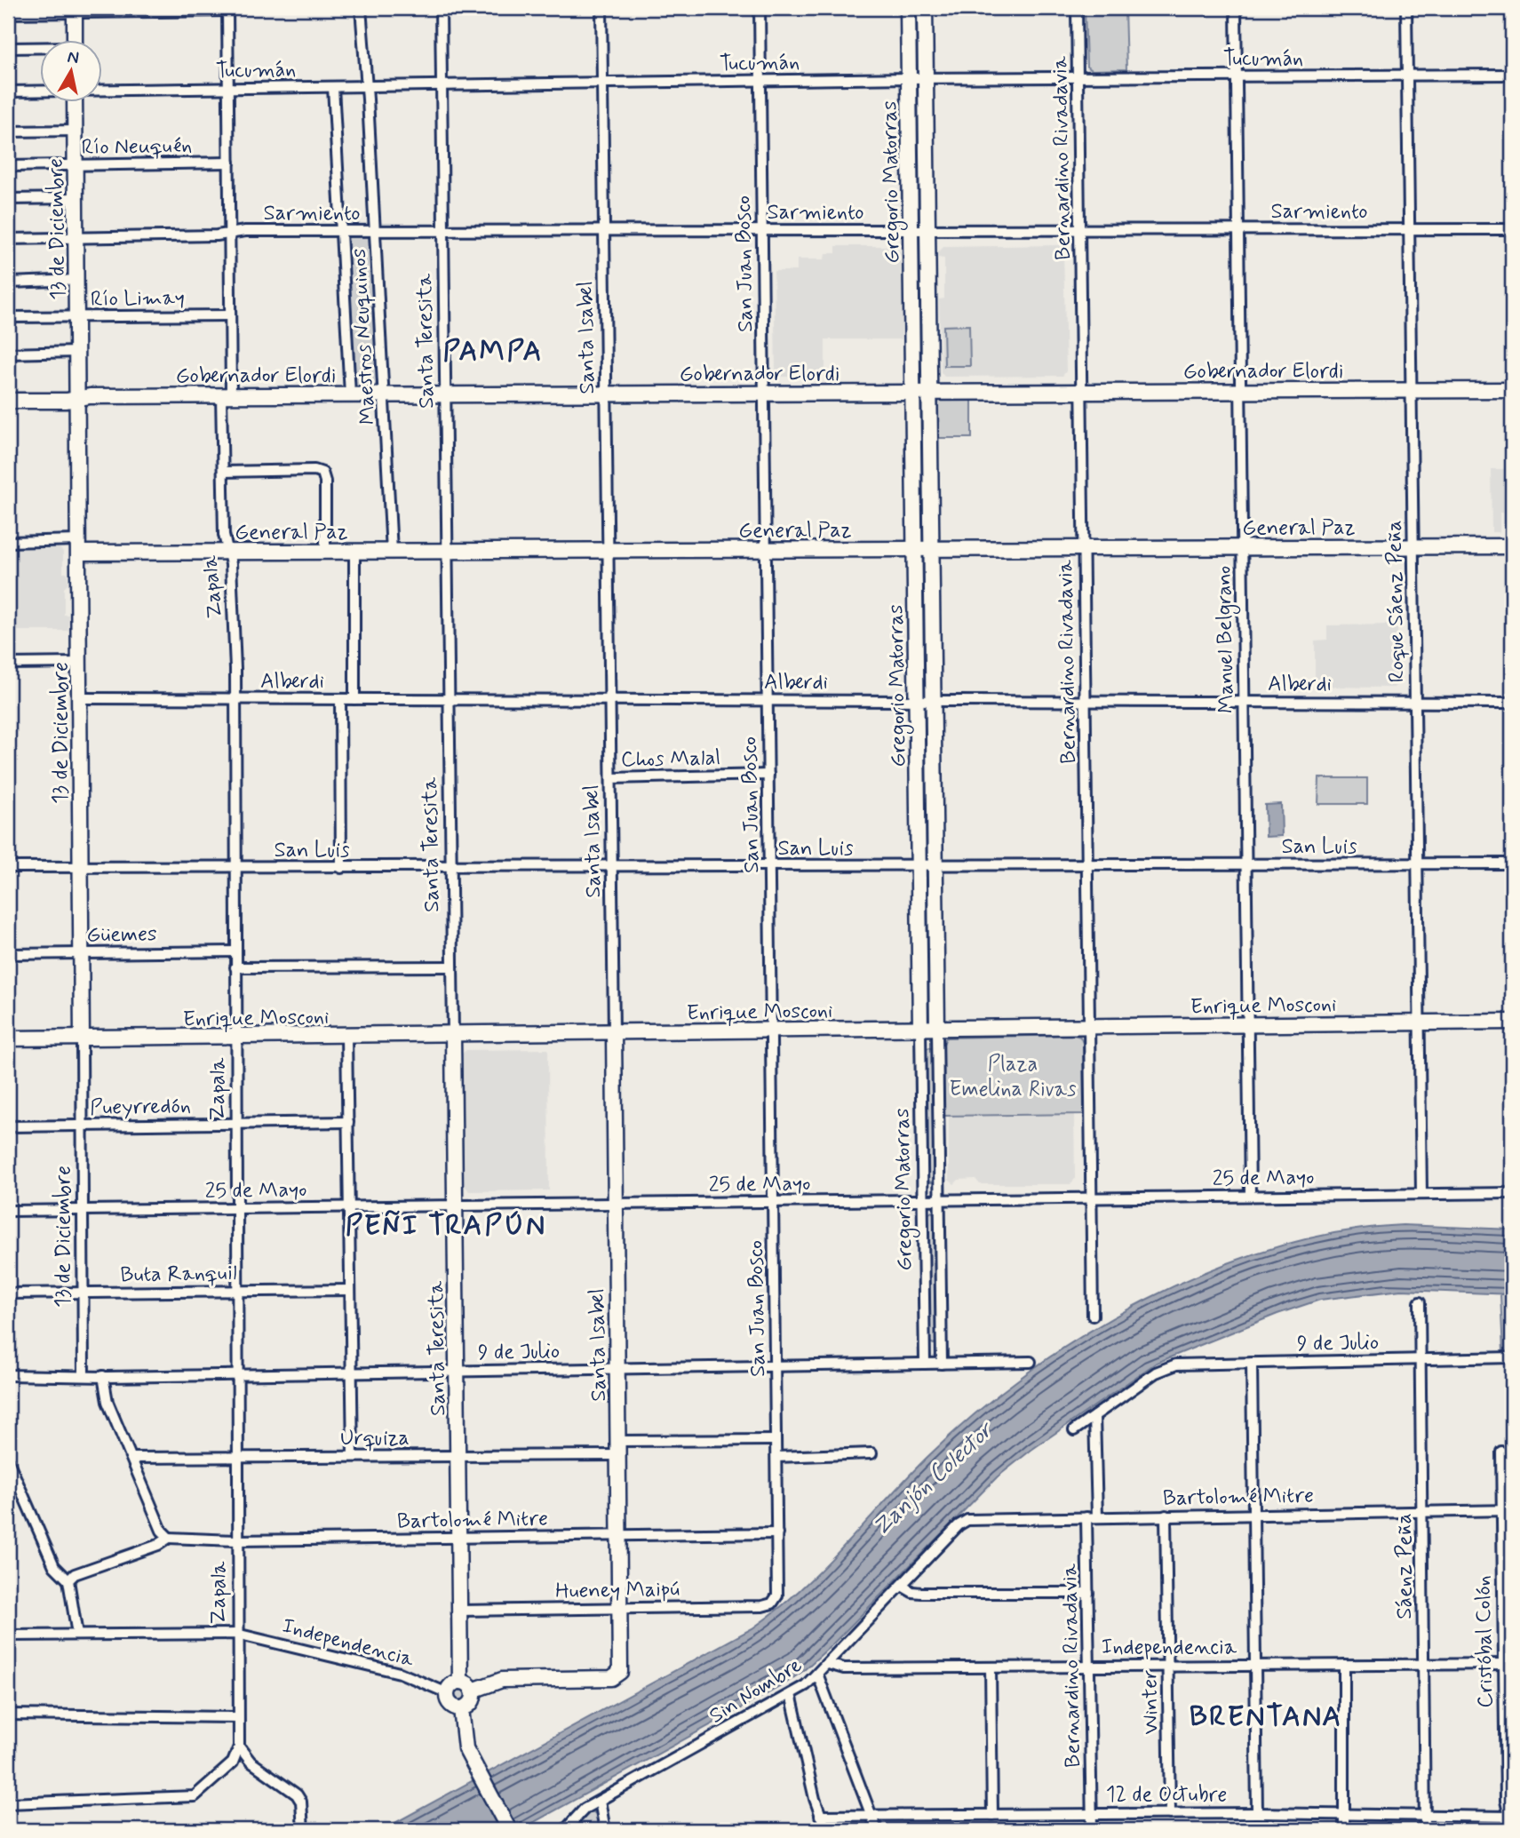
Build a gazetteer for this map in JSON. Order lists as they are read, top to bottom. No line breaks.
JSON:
{"streets":{"main road":["Gregorio Matorras","13 de Diciembre","Santa Isabel","Santa Teresita","Gobernador Elordi","General Paz","Enrique Mosconi"],"street":["Tucumán","Río Neuquén","Bernardino Rivadavia","Sarmiento","San Juan Bosco","Río Limay","Maestros Neuquinos","Zapala","Roque Sáenz Peña","Manuel Belgrano","Alberdi","Chos Malal","San Luis","Güemes","Pueyrredón","25 de Mayo","Buta Ranquil","9 de Julio","Urquiza","Bartolomé Mitre","Sáenz Peña","Hueney Maipú","Independencia","Cristóbal Colón","Sin Nombre","Winter","12 de Octubre"]},"crossings":[["Tucumán","Bernardino Rivadavia"],["Tucumán","Gregorio Matorras"],["Tucumán","San Juan Bosco"],["Tucumán","Maestros Neuquinos"],["Tucumán","Santa Isabel"],["Tucumán","Santa Teresita"],["Tucumán","Zapala"],["Tucumán","Roque Sáenz Peña"],["Tucumán","Manuel Belgrano"],["Río Neuquén","13 de Diciembre"],["Río Neuquén","Zapala"],["Bernardino Rivadavia","Sarmiento"],["Bernardino Rivadavia","Gobernador Elordi"],["Bernardino Rivadavia","General Paz"],["Bernardino Rivadavia","Alberdi"],["Bernardino Rivadavia","San Luis"],["Bernardino Rivadavia","Enrique Mosconi"],["Bernardino Rivadavia","25 de Mayo"],["Bernardino Rivadavia","9 de Julio"],["Bernardino Rivadavia","Bartolomé Mitre"],["Bernardino Rivadavia","Independencia"],["Bernardino Rivadavia","12 de Octubre"],["Gregorio Matorras","Sarmiento"],["Gregorio Matorras","Gobernador Elordi"],["Gregorio Matorras","General Paz"],["Gregorio Matorras","Alberdi"],["Gregorio Matorras","San Luis"],["Gregorio Matorras","Enrique Mosconi"],["Gregorio Matorras","25 de Mayo"],["Gregorio Matorras","9 de Julio"],["Sarmiento","13 de Diciembre"],["Sarmiento","San Juan Bosco"],["Sarmiento","Maestros Neuquinos"],["Sarmiento","Santa Isabel"],["Sarmiento","Santa Teresita"],["Sarmiento","Zapala"],["Sarmiento","Roque Sáenz Peña"],["Sarmiento","Manuel Belgrano"],["13 de Diciembre","Río Limay"],["13 de Diciembre","Gobernador Elordi"],["13 de Diciembre","General Paz"],["13 de Diciembre","Alberdi"],["13 de Diciembre","San Luis"],["13 de Diciembre","Güemes"],["13 de Diciembre","Enrique Mosconi"],["13 de Diciembre","Pueyrredón"],["13 de Diciembre","25 de Mayo"],["13 de Diciembre","Buta Ranquil"],["13 de Diciembre","9 de Julio"],["San Juan Bosco","Gobernador Elordi"],["San Juan Bosco","General Paz"],["San Juan Bosco","Alberdi"],["San Juan Bosco","Chos Malal"],["San Juan Bosco","San Luis"],["San Juan Bosco","Enrique Mosconi"],["San Juan Bosco","25 de Mayo"],["San Juan Bosco","9 de Julio"],["San Juan Bosco","Urquiza"],["San Juan Bosco","Bartolomé Mitre"],["San Juan Bosco","Hueney Maipú"],["Río Limay","Zapala"],["Maestros Neuquinos","Gobernador Elordi"],["Maestros Neuquinos","General Paz"],["Santa Isabel","Santa Teresita"],["Santa Isabel","Gobernador Elordi"],["Santa Isabel","General Paz"],["Santa Isabel","Alberdi"],["Santa Isabel","Chos Malal"],["Santa Isabel","San Luis"],["Santa Isabel","Enrique Mosconi"],["Santa Isabel","25 de Mayo"],["Santa Isabel","9 de Julio"],["Santa Isabel","Urquiza"],["Santa Isabel","Bartolomé Mitre"],["Santa Isabel","Hueney Maipú"],["Santa Isabel","Independencia"],["Santa Teresita","Gobernador Elordi"],["Santa Teresita","General Paz"],["Santa Teresita","Alberdi"],["Santa Teresita","San Luis"],["Santa Teresita","Enrique Mosconi"],["Santa Teresita","25 de Mayo"],["Santa Teresita","9 de Julio"],["Santa Teresita","Urquiza"],["Santa Teresita","Bartolomé Mitre"],["Santa Teresita","Hueney Maipú"],["Santa Teresita","Independencia"],["Gobernador Elordi","Zapala"],["Gobernador Elordi","Roque Sáenz Peña"],["Gobernador Elordi","Manuel Belgrano"],["General Paz","Zapala"],["General Paz","Roque Sáenz Peña"],["General Paz","Manuel Belgrano"],["Zapala","Alberdi"],["Zapala","San Luis"],["Zapala","Güemes"],["Zapala","Enrique Mosconi"],["Zapala","Pueyrredón"],["Zapala","25 de Mayo"],["Zapala","Buta Ranquil"],["Zapala","9 de Julio"],["Zapala","Urquiza"],["Zapala","Bartolomé Mitre"],["Zapala","Independencia"],["Roque Sáenz Peña","Alberdi"],["Roque Sáenz Peña","San Luis"],["Roque Sáenz Peña","Enrique Mosconi"],["Roque Sáenz Peña","25 de Mayo"],["Manuel Belgrano","Alberdi"],["Manuel Belgrano","San Luis"],["Manuel Belgrano","Enrique Mosconi"],["Manuel Belgrano","25 de Mayo"],["9 de Julio","Sáenz Peña"],["Bartolomé Mitre","Sáenz Peña"],["Bartolomé Mitre","Cristóbal Colón"],["Bartolomé Mitre","Sin Nombre"],["Bartolomé Mitre","Winter"],["Sáenz Peña","Independencia"],["Sáenz Peña","12 de Octubre"],["Independencia","Cristóbal Colón"],["Independencia","Sin Nombre"],["Independencia","Winter"],["Cristóbal Colón","12 de Octubre"],["Winter","12 de Octubre"]],"districts":["PAMPA","PEÑI TRAPÚN","BRENTANA"],"water":["Zanjón Colector"],"parks":["Plaza Emelina Rivas"],"north":"top"}
